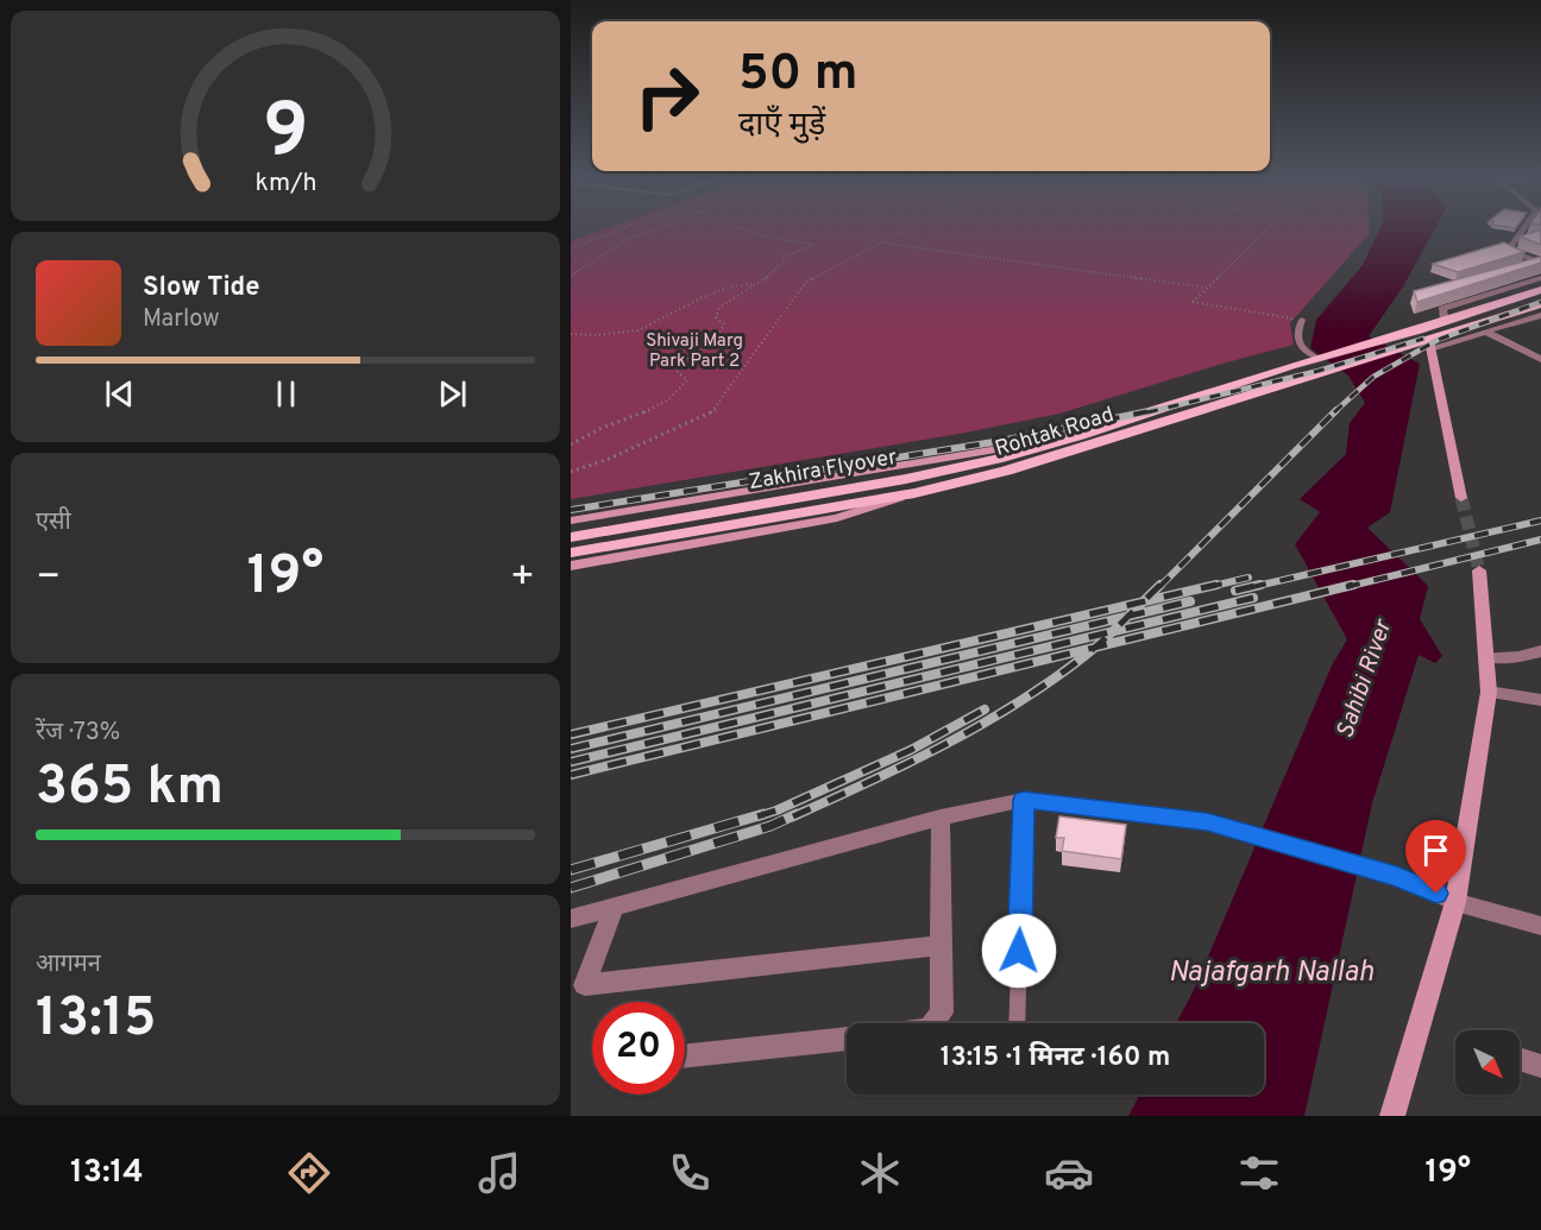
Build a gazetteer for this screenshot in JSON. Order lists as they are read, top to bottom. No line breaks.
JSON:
{"streets":{"main road":["Rohtak Road","Zakhira Flyover"]},"crossings":[["Rohtak Road","Zakhira Flyover"]],"water":["Sahibi River","Najafgarh Nallah"],"parks":["Shivaji Marg Park Part 2"],"north":"bottom right","page":{"turn":["50 m","दाएँ मुड़ें"],"song":["Slow Tide","Marlow"],"tile":["एसी",["रेंज · 73%","365 km"],["आगमन","13:15"]],"heat":["−","19°","+"],"limit":"20","trip":"13:15 · 1 मिनट · 160 m","tabs":["13:14","19°"],"gauge":["9","km/h"]}}
